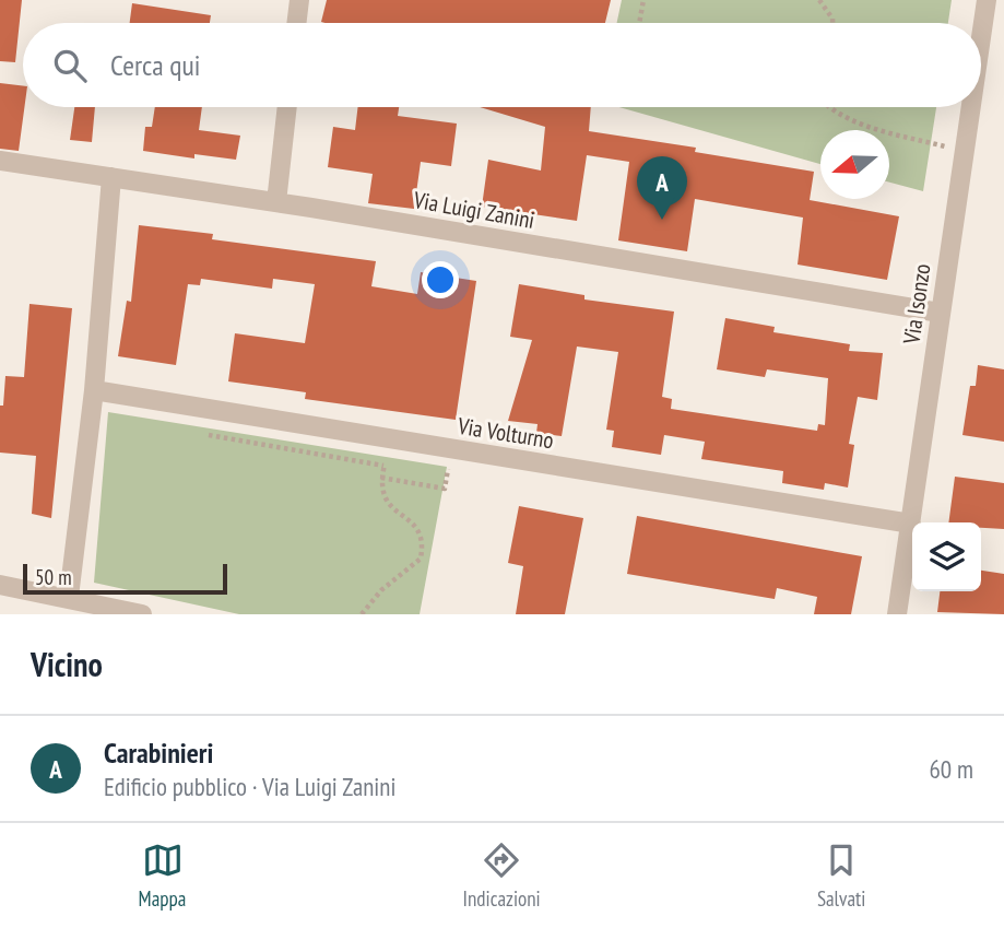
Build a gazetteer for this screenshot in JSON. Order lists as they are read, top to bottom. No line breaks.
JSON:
{"streets":{"street":["Via Luigi Zanini","Via Isonzo","Via Volturno"]},"crossings":[["Via Luigi Zanini","Via Isonzo"],["Via Isonzo","Via Volturno"]],"scale_bar":"50 m","north":"left","page":{"search":"Cerca qui","pins":"A","scale":"50 m","heading":"Vicino","list":[{"mark":"A","name":"Carabinieri","note":"Edificio pubblico · Via Luigi Zanini","value":"60 m"}],"nav":["Mappa","Indicazioni","Salvati"]}}
